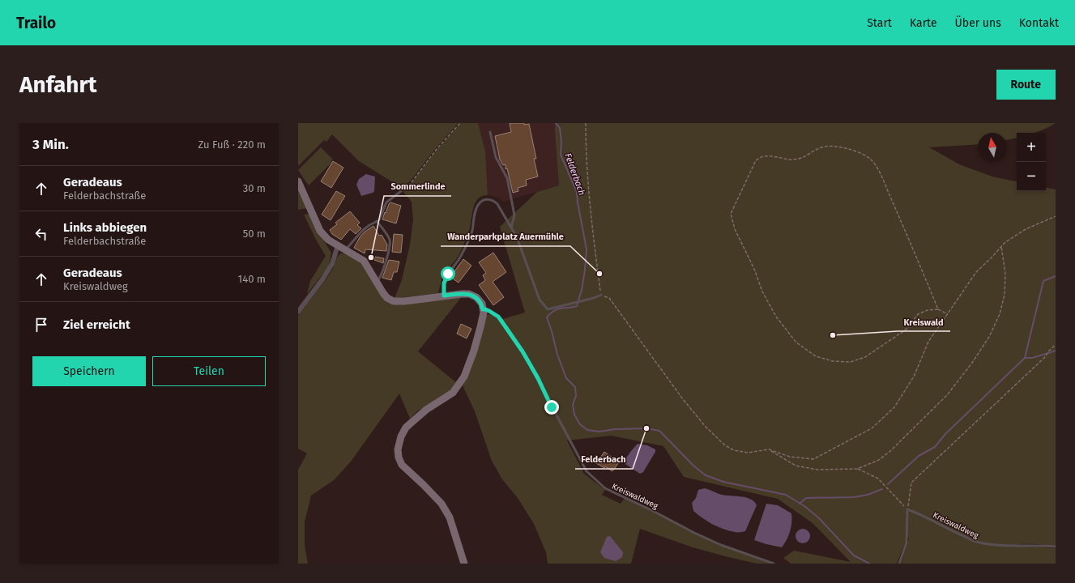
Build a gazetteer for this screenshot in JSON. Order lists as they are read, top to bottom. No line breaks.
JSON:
{"streets":{"lane":["Kreiswaldweg"]},"water":["Felderbach"],"places":["Sommerlinde","Wanderparkplatz Auermühle","Kreiswald","Felderbach"],"north":"top","page":{"header":"Trailo","nav":["Start","Karte","Über uns","Kontakt"],"buttons":["Route",["Speichern","Teilen"]],"title":"Anfahrt","heading":["3 Min.","Zu Fuß · 220 m"],"map_buttons":["+","−"],"list":[["Geradeaus","Felderbachstraße","30 m"],["Links abbiegen","Felderbachstraße","50 m"],["Geradeaus","Kreiswaldweg","140 m"],"Ziel erreicht"]}}
